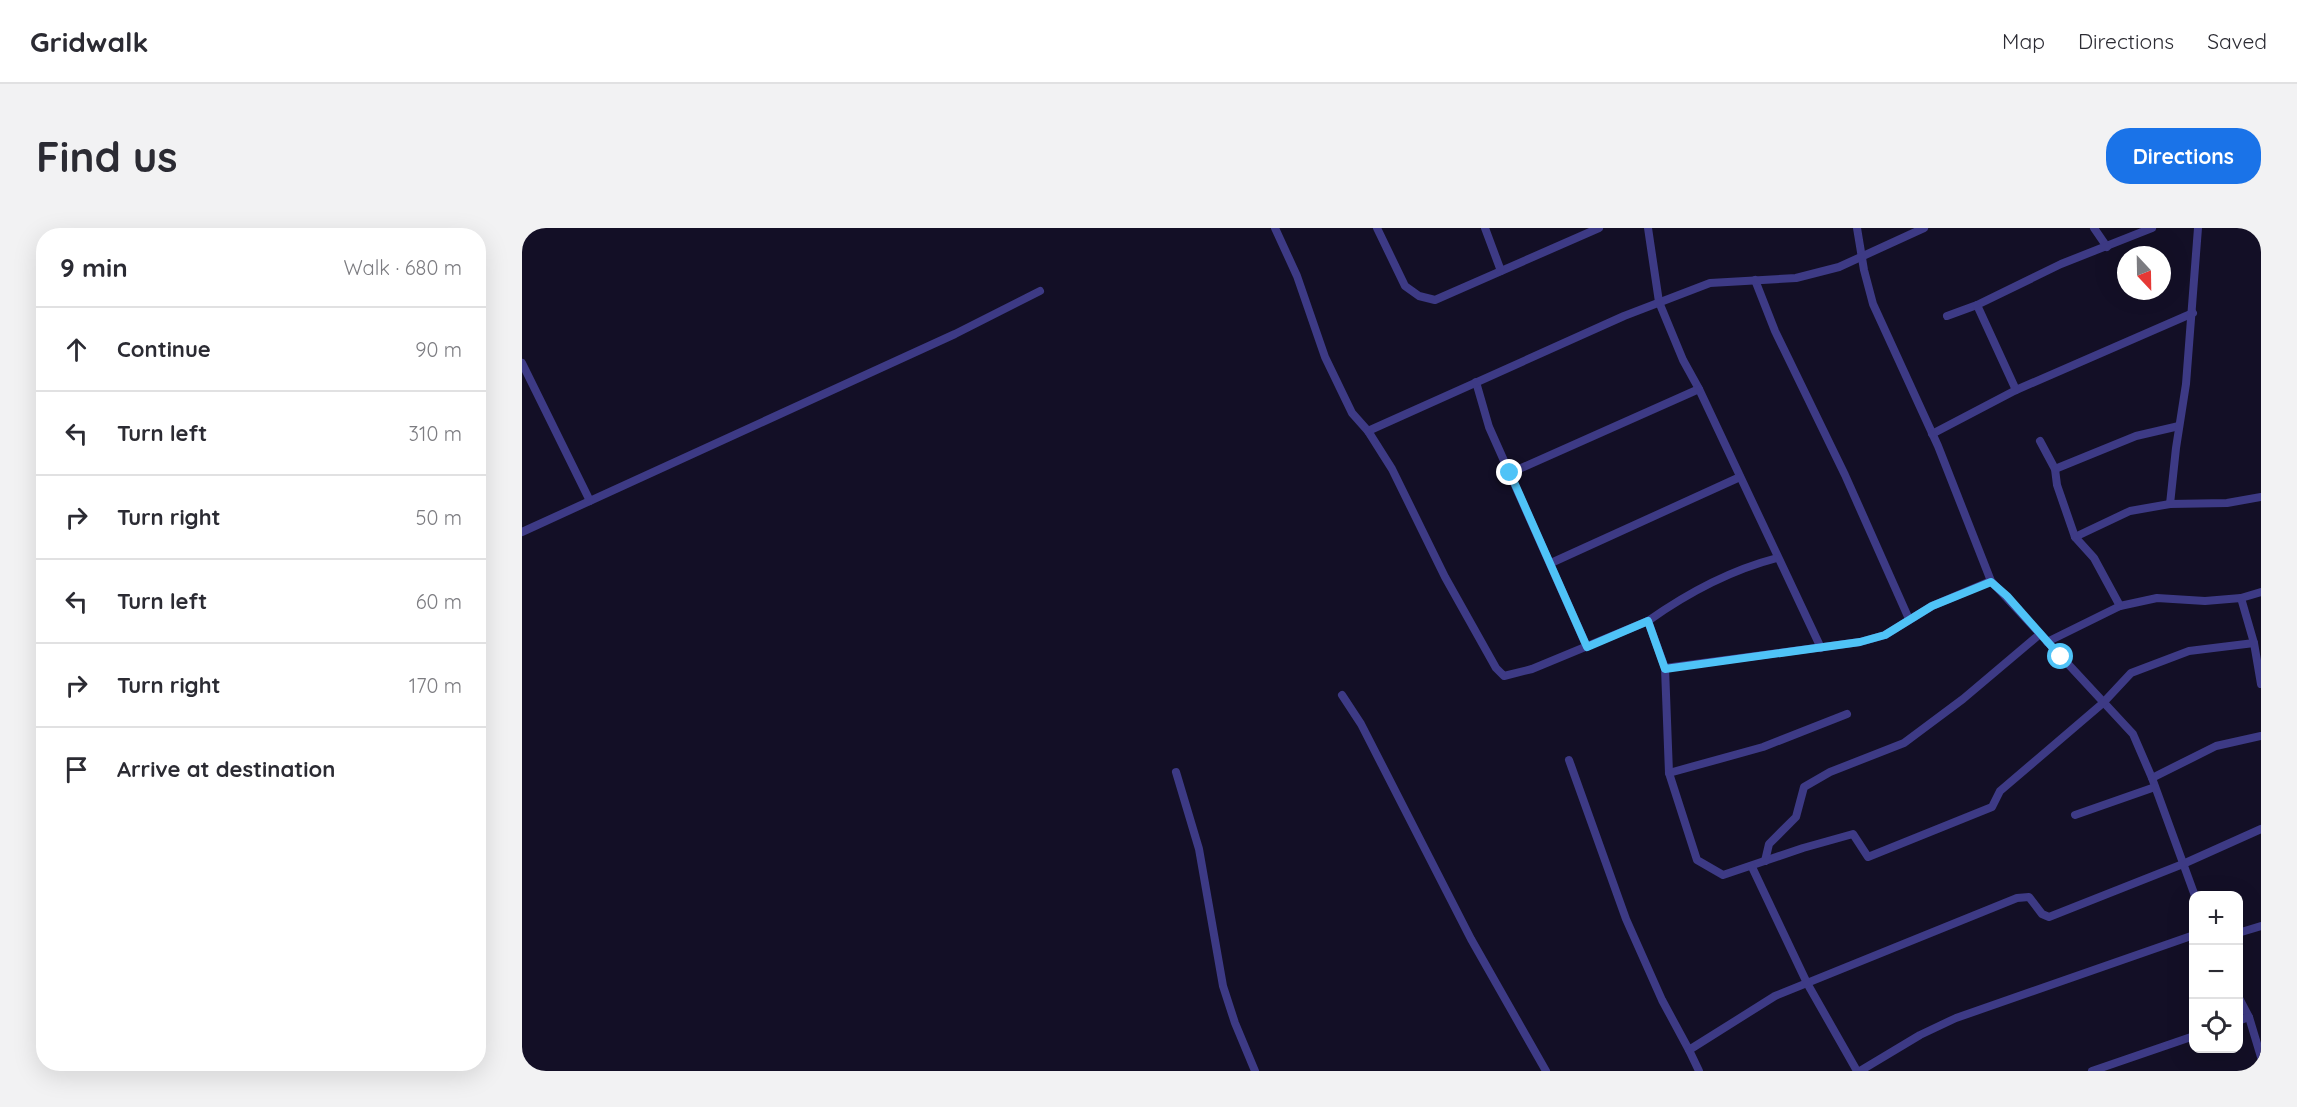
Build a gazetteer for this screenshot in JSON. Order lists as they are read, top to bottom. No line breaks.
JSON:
{"north":"bottom","page":{"header":"Gridwalk","nav":["Map","Directions","Saved"],"buttons":"Directions","title":"Find us","heading":["9 min","Walk · 680 m"],"list":[["Continue","90 m"],["Turn left","310 m"],["Turn right","50 m"],["Turn left","60 m"],["Turn right","170 m"],"Arrive at destination"],"map_buttons":["+","−"]}}
